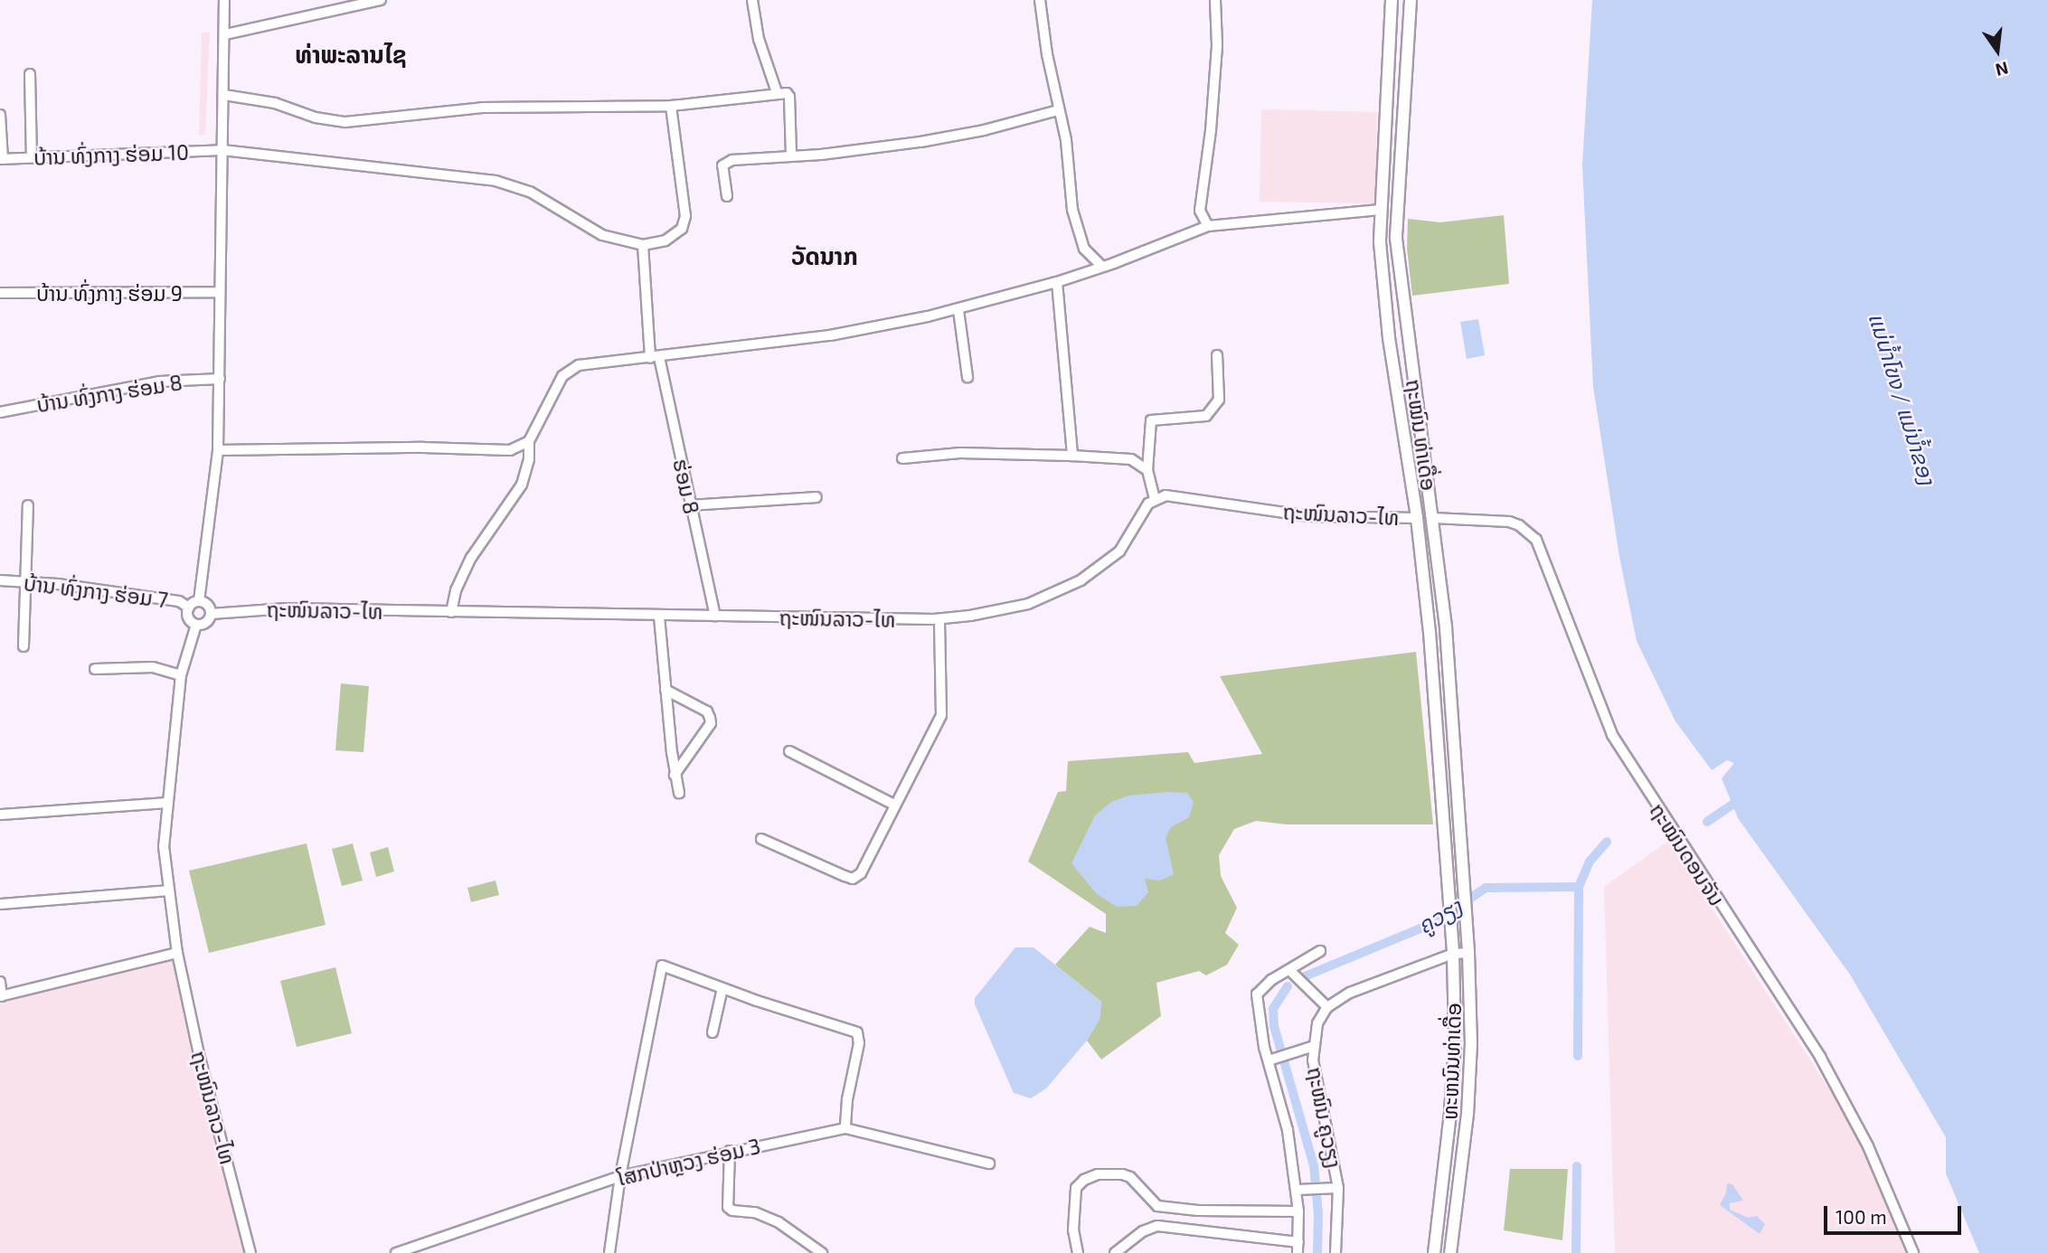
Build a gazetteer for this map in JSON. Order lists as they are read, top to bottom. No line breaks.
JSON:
{"streets":{"main road":["ຖະໝົນ ທ່າເດື່ອ","ທະຫນົນທ່າເດື່ອ"],"street":["ບ້ານ ທົ່ງກາງ ຮ່ອມ 10","ບ້ານ ທົ່ງກາງ ຮ່ອມ 9","ບ້ານ ທົ່ງກາງ ຮ່ອມ 8","ຮ່ອມ 8","ຖະໜົນລາວ-ໄທ","ບ້ານ ທົ່ງກາງ ຮ່ອມ 7","ຖະໝົນດອນຈັນ","ຖະໜົນ ຄູວຽງ","ໂສກປ່າຫຼວງ ຮ່ອມ 3"]},"crossings":[["ບ້ານ ທົ່ງກາງ ຮ່ອມ 10","ຮ່ອມ 8"],["ຖະໝົນ ທ່າເດື່ອ","ຖະໜົນລາວ-ໄທ"],["ຖະໝົນ ທ່າເດື່ອ","ຖະໝົນດອນຈັນ"],["ຖະໝົນ ທ່າເດື່ອ","ທະຫນົນທ່າເດື່ອ"],["ຮ່ອມ 8","ຖະໜົນລາວ-ໄທ"],["ຖະໜົນລາວ-ໄທ","ບ້ານ ທົ່ງກາງ ຮ່ອມ 7"]],"districts":["ທ່າພະລານໄຊ","ວັດນາກ"],"water":["แม่น้ำโขง / ແມ່ນ້ຳຂອງ","ຄູວຽງ"],"scale_bar":"100 m","north":"bottom"}
